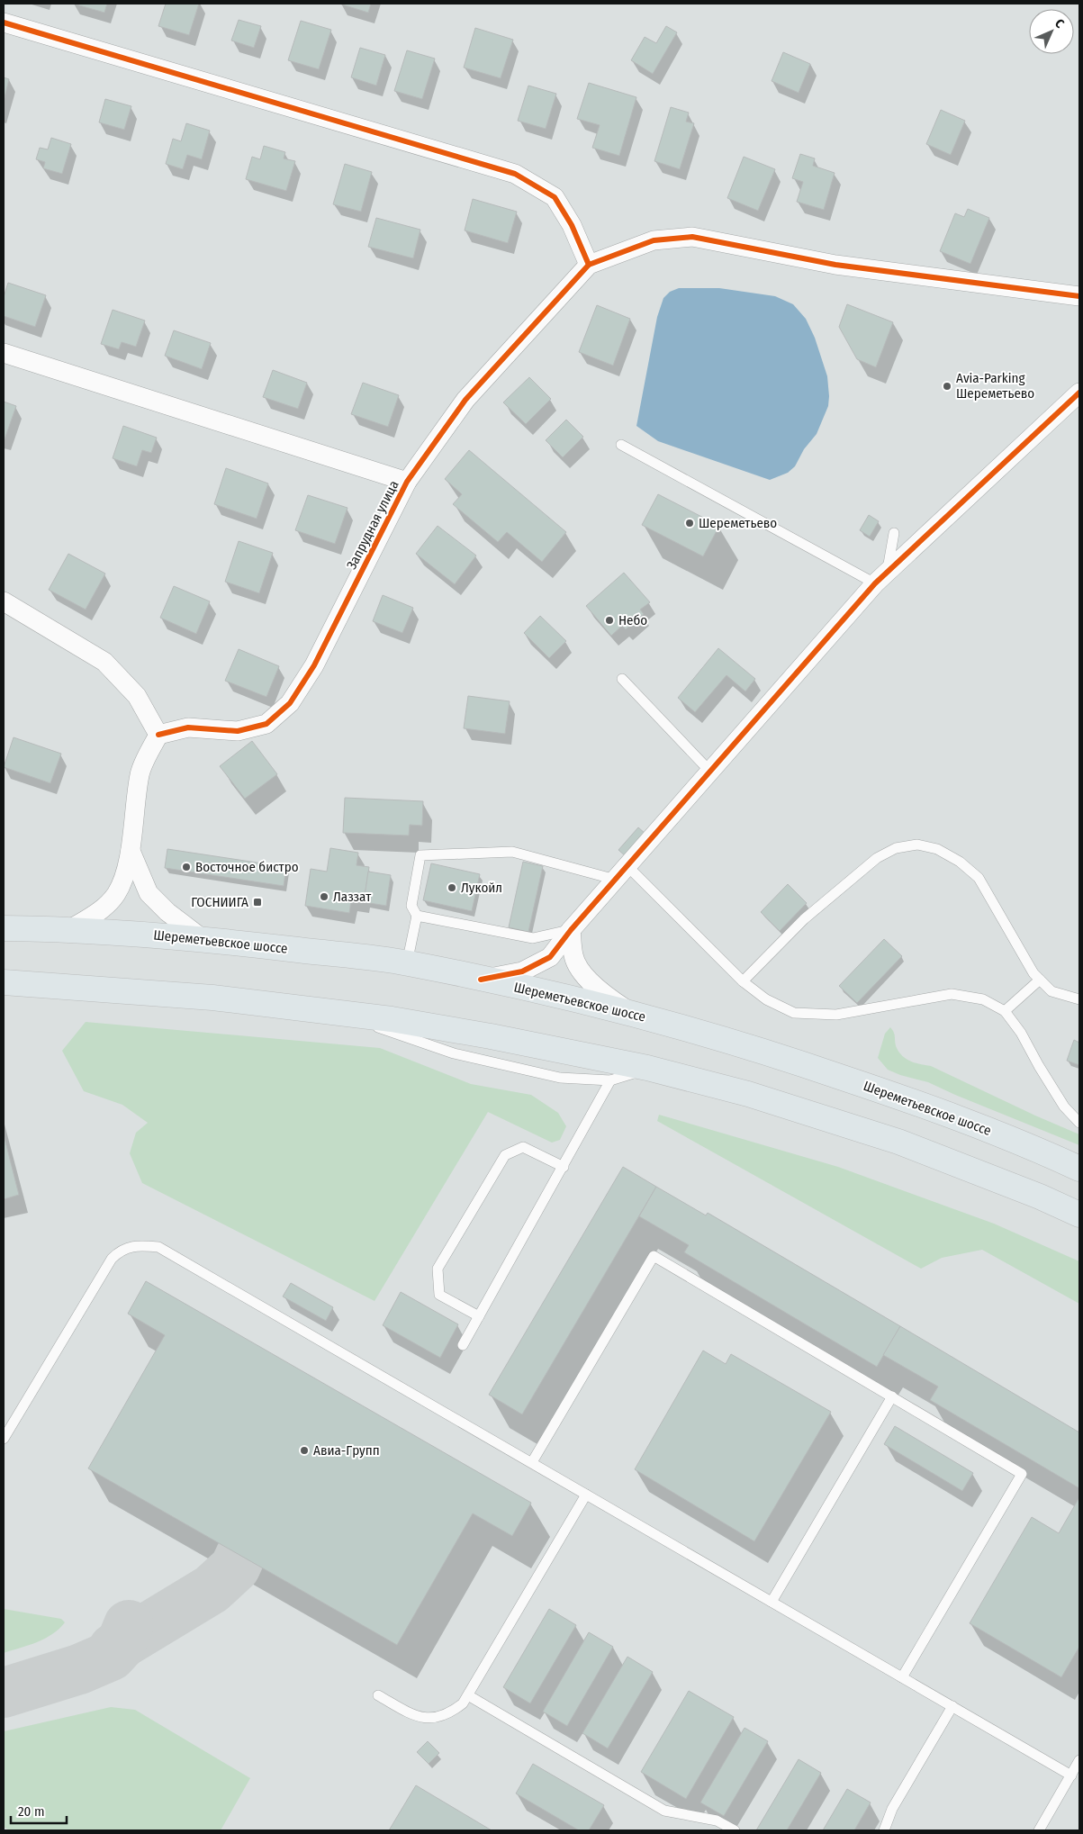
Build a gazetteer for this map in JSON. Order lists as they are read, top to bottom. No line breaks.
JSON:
{"streets":{"main road":["Шереметьевское шоссе"],"street":["Запрудная улица"]},"places":{"other":["Avia-Parking Шереметьево","Шереметьево","Небо","Восточное бистро","Лукойл","Лаззат","Авиа-Групп"],"transit":["ГОСНИИГА"]},"scale_bar":"20 m","north":"top right"}
